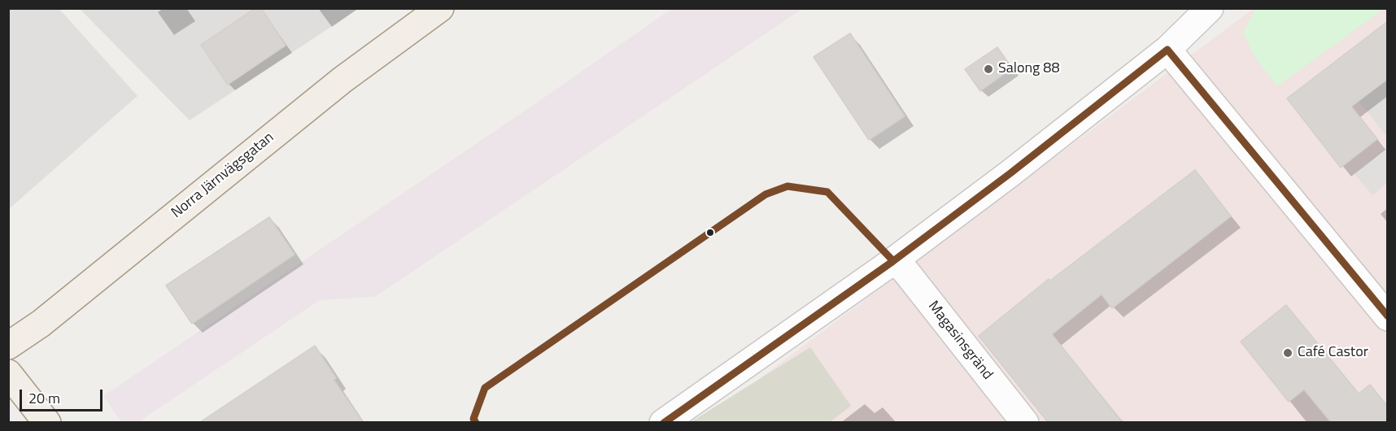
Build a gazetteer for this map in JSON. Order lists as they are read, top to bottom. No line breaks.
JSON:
{"streets":{"main road":["Norra Järnvägsgatan"],"street":["Magasinsgränd"]},"places":["Salong 88","Café Castor"],"scale_bar":"20 m"}
